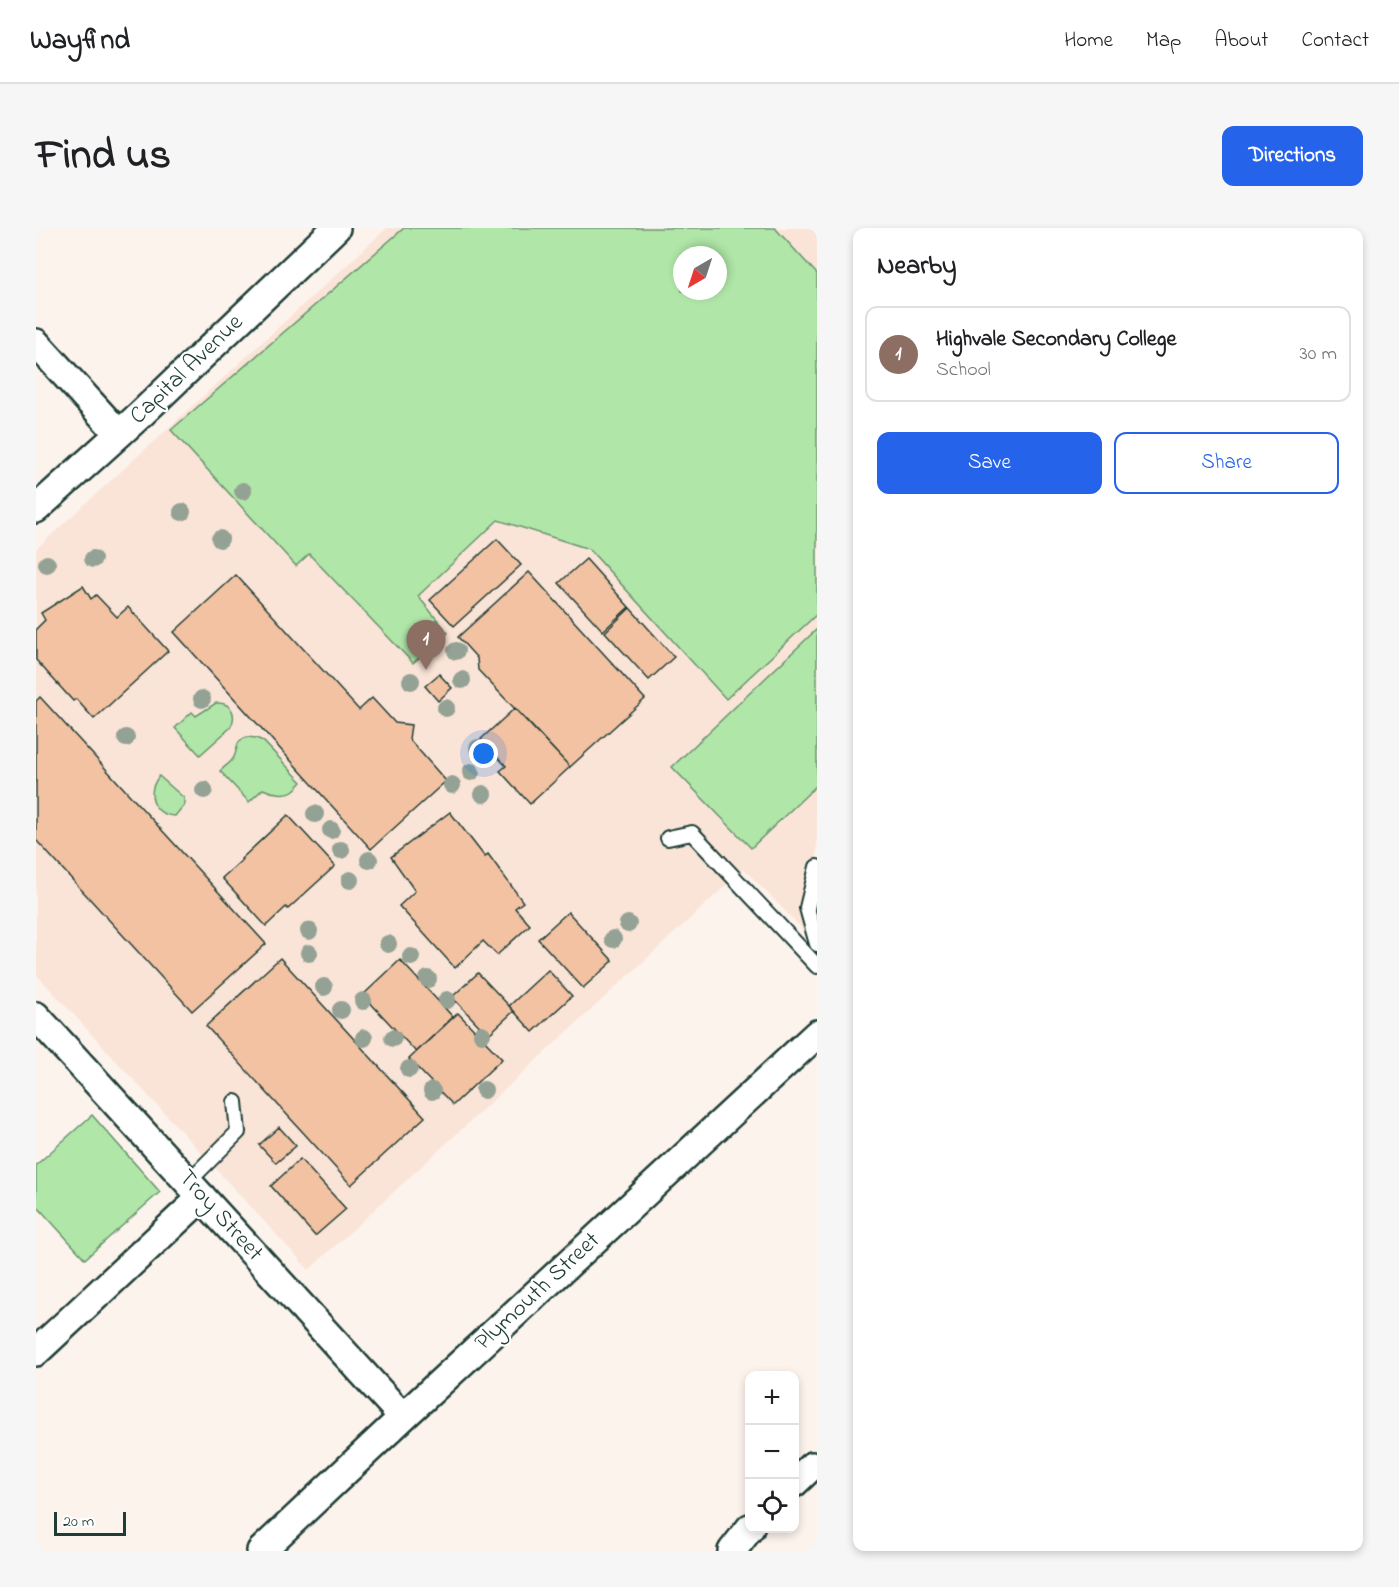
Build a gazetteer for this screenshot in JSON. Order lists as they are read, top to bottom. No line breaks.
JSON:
{"streets":{"street":["Capital Avenue","Troy Street","Plymouth Street"]},"crossings":[["Troy Street","Plymouth Street"]],"scale_bar":"20 m","north":"bottom left","page":{"header":"Wayfind","nav":["Home","Map","About","Contact"],"title":"Find us","buttons":["Directions",["Save","Share"]],"heading":"Nearby","list":[{"mark":"1","name":"Highvale Secondary College","note":"School","value":"30 m"}],"pins":"1","map_buttons":["+","−"],"scale":"20 m"}}
